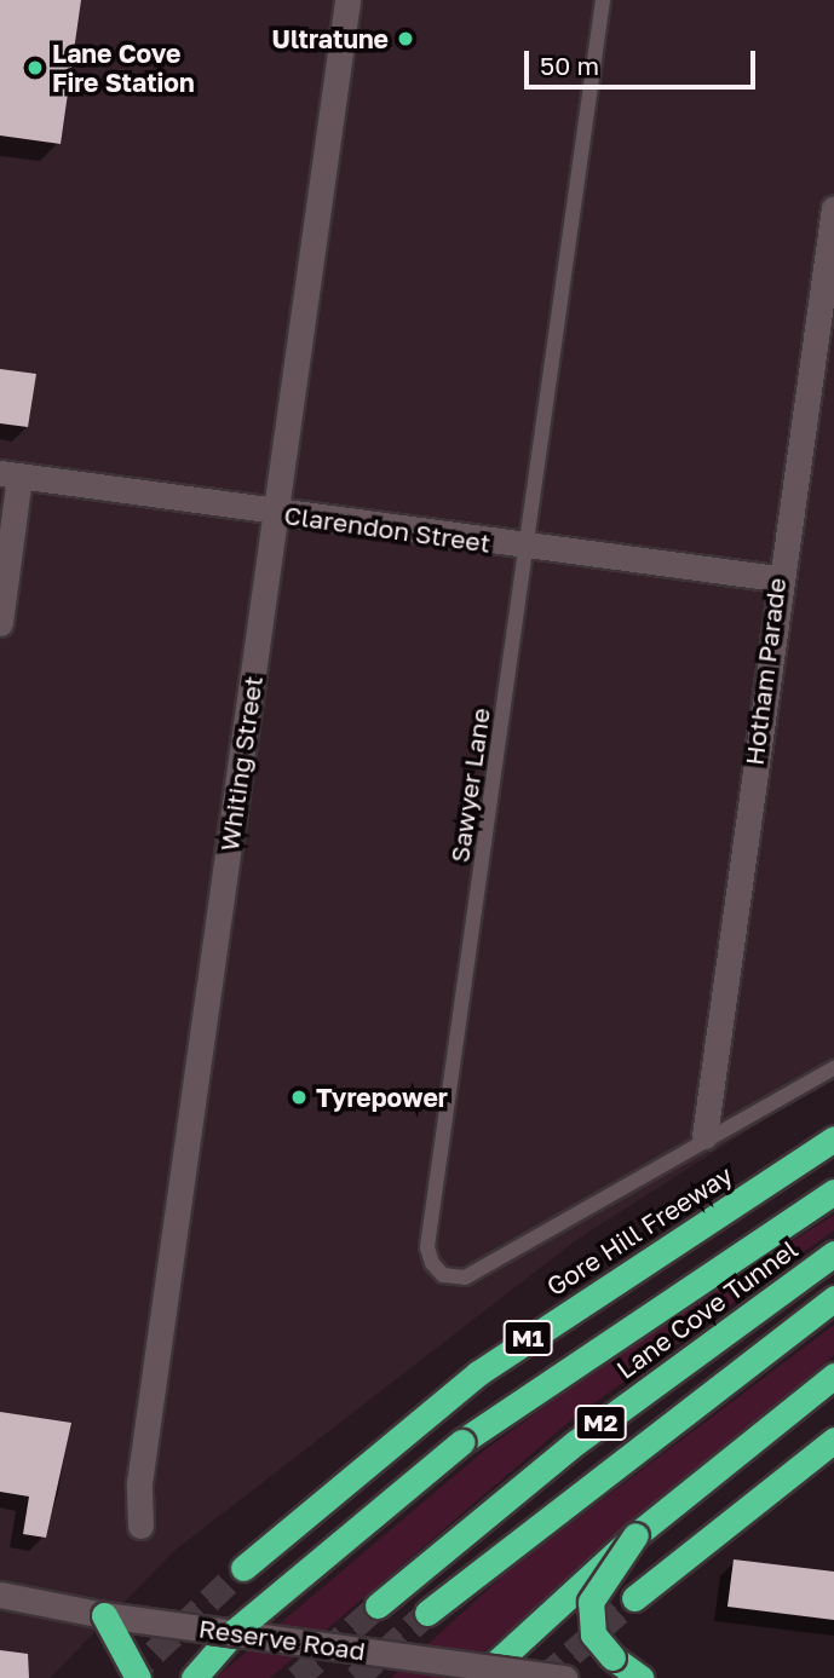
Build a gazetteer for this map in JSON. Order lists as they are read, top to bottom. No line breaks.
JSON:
{"streets":{"highway":["Gore Hill Freeway","Lane Cove Tunnel","M1","M2"],"street":["Clarendon Street","Hotham Parade","Whiting Street","Reserve Road"],"lane":["Sawyer Lane"]},"crossings":[["Clarendon Street","Hotham Parade"],["Clarendon Street","Whiting Street"],["Clarendon Street","Sawyer Lane"],["Hotham Parade","Sawyer Lane"],["M2","Reserve Road"]],"places":["Ultratune","Lane Cove Fire Station","Tyrepower"],"scale_bar":"50 m"}
